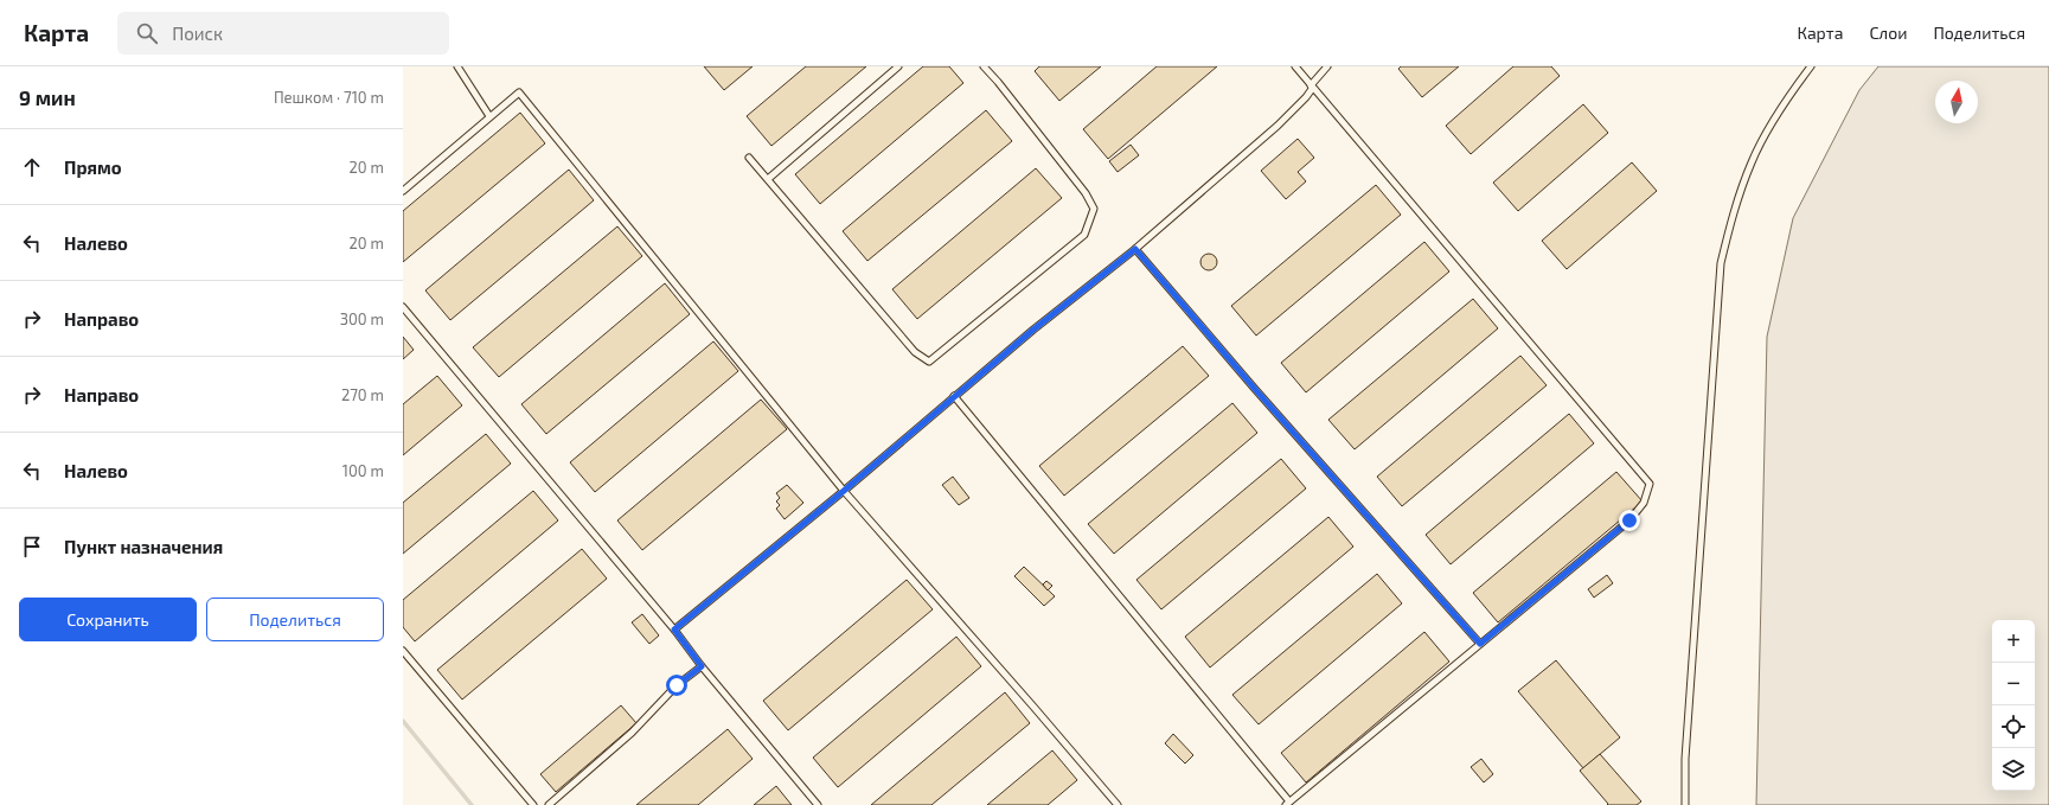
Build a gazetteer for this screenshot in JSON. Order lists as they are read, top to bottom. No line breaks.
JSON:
{"north":"top","page":{"header":"Карта","search":"Поиск","nav":["Карта","Слои","Поделиться"],"heading":["9 мин","Пешком · 710 m"],"list":[["Прямо","20 m"],["Налево","20 m"],["Направо","300 m"],["Направо","270 m"],["Налево","100 m"],"Пункт назначения"],"buttons":["Сохранить","Поделиться"],"map_buttons":["+","−"]}}
